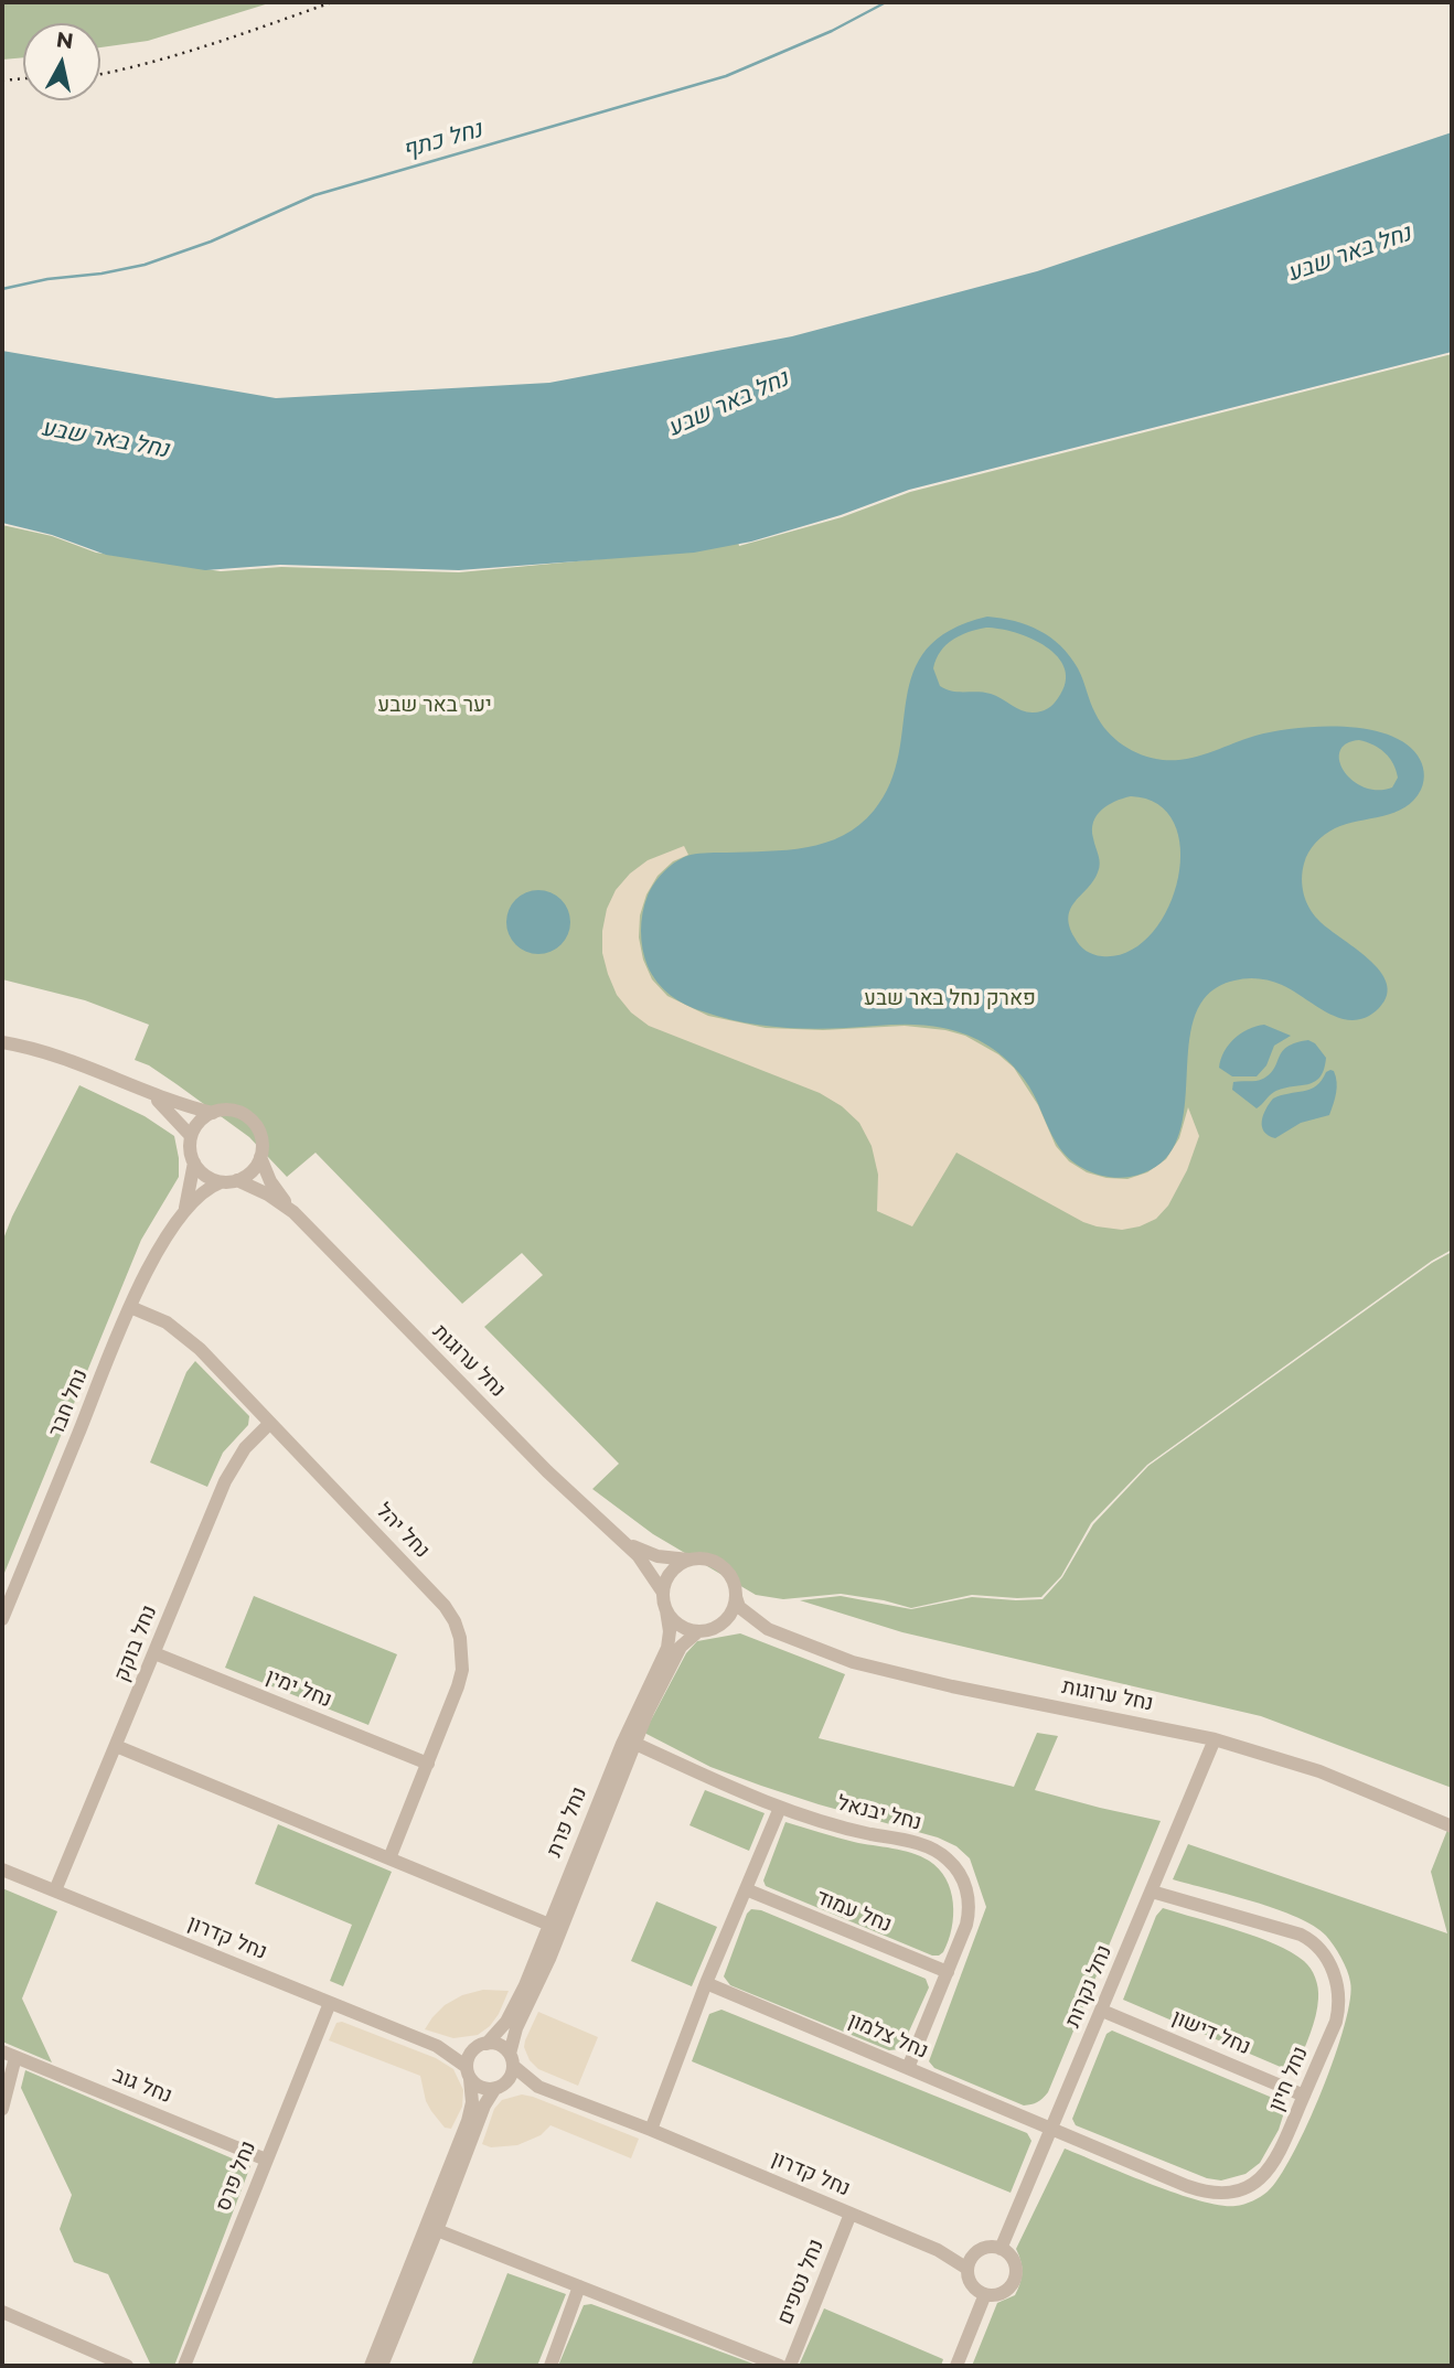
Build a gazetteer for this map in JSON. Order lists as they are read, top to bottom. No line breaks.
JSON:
{"streets":{"street":["נחל ערוגות","נחל חבר","נחל יהל","נחל בוקק","נחל ימין","נחל יבנאל","נחל פרת","נחל עמוד","נחל קדרון","נחל נקרות","נחל דישון","נחל צלמון","נחל חיון","נחל גוב","נחל פרס","נחל נטפים"]},"crossings":[["נחל ערוגות","נחל חבר"],["נחל ערוגות","נחל פרת"],["נחל ערוגות","נחל נקרות"],["נחל חבר","נחל יהל"],["נחל יהל","נחל בוקק"],["נחל יהל","נחל ימין"],["נחל בוקק","נחל ימין"],["נחל בוקק","נחל קדרון"],["נחל יבנאל","נחל פרת"],["נחל יבנאל","נחל עמוד"],["נחל יבנאל","נחל צלמון"],["נחל פרת","נחל קדרון"],["נחל קדרון","נחל נקרות"],["נחל קדרון","נחל פרס"],["נחל קדרון","נחל נטפים"],["נחל נקרות","נחל דישון"],["נחל נקרות","נחל צלמון"],["נחל נקרות","נחל חיון"],["נחל דישון","נחל חיון"],["נחל צלמון","נחל חיון"],["נחל גוב","נחל פרס"]],"water":["נחל כתף","נחל באר שבע"],"parks":["יער באר שבע","פארק נחל באר שבע"],"north":"top"}
